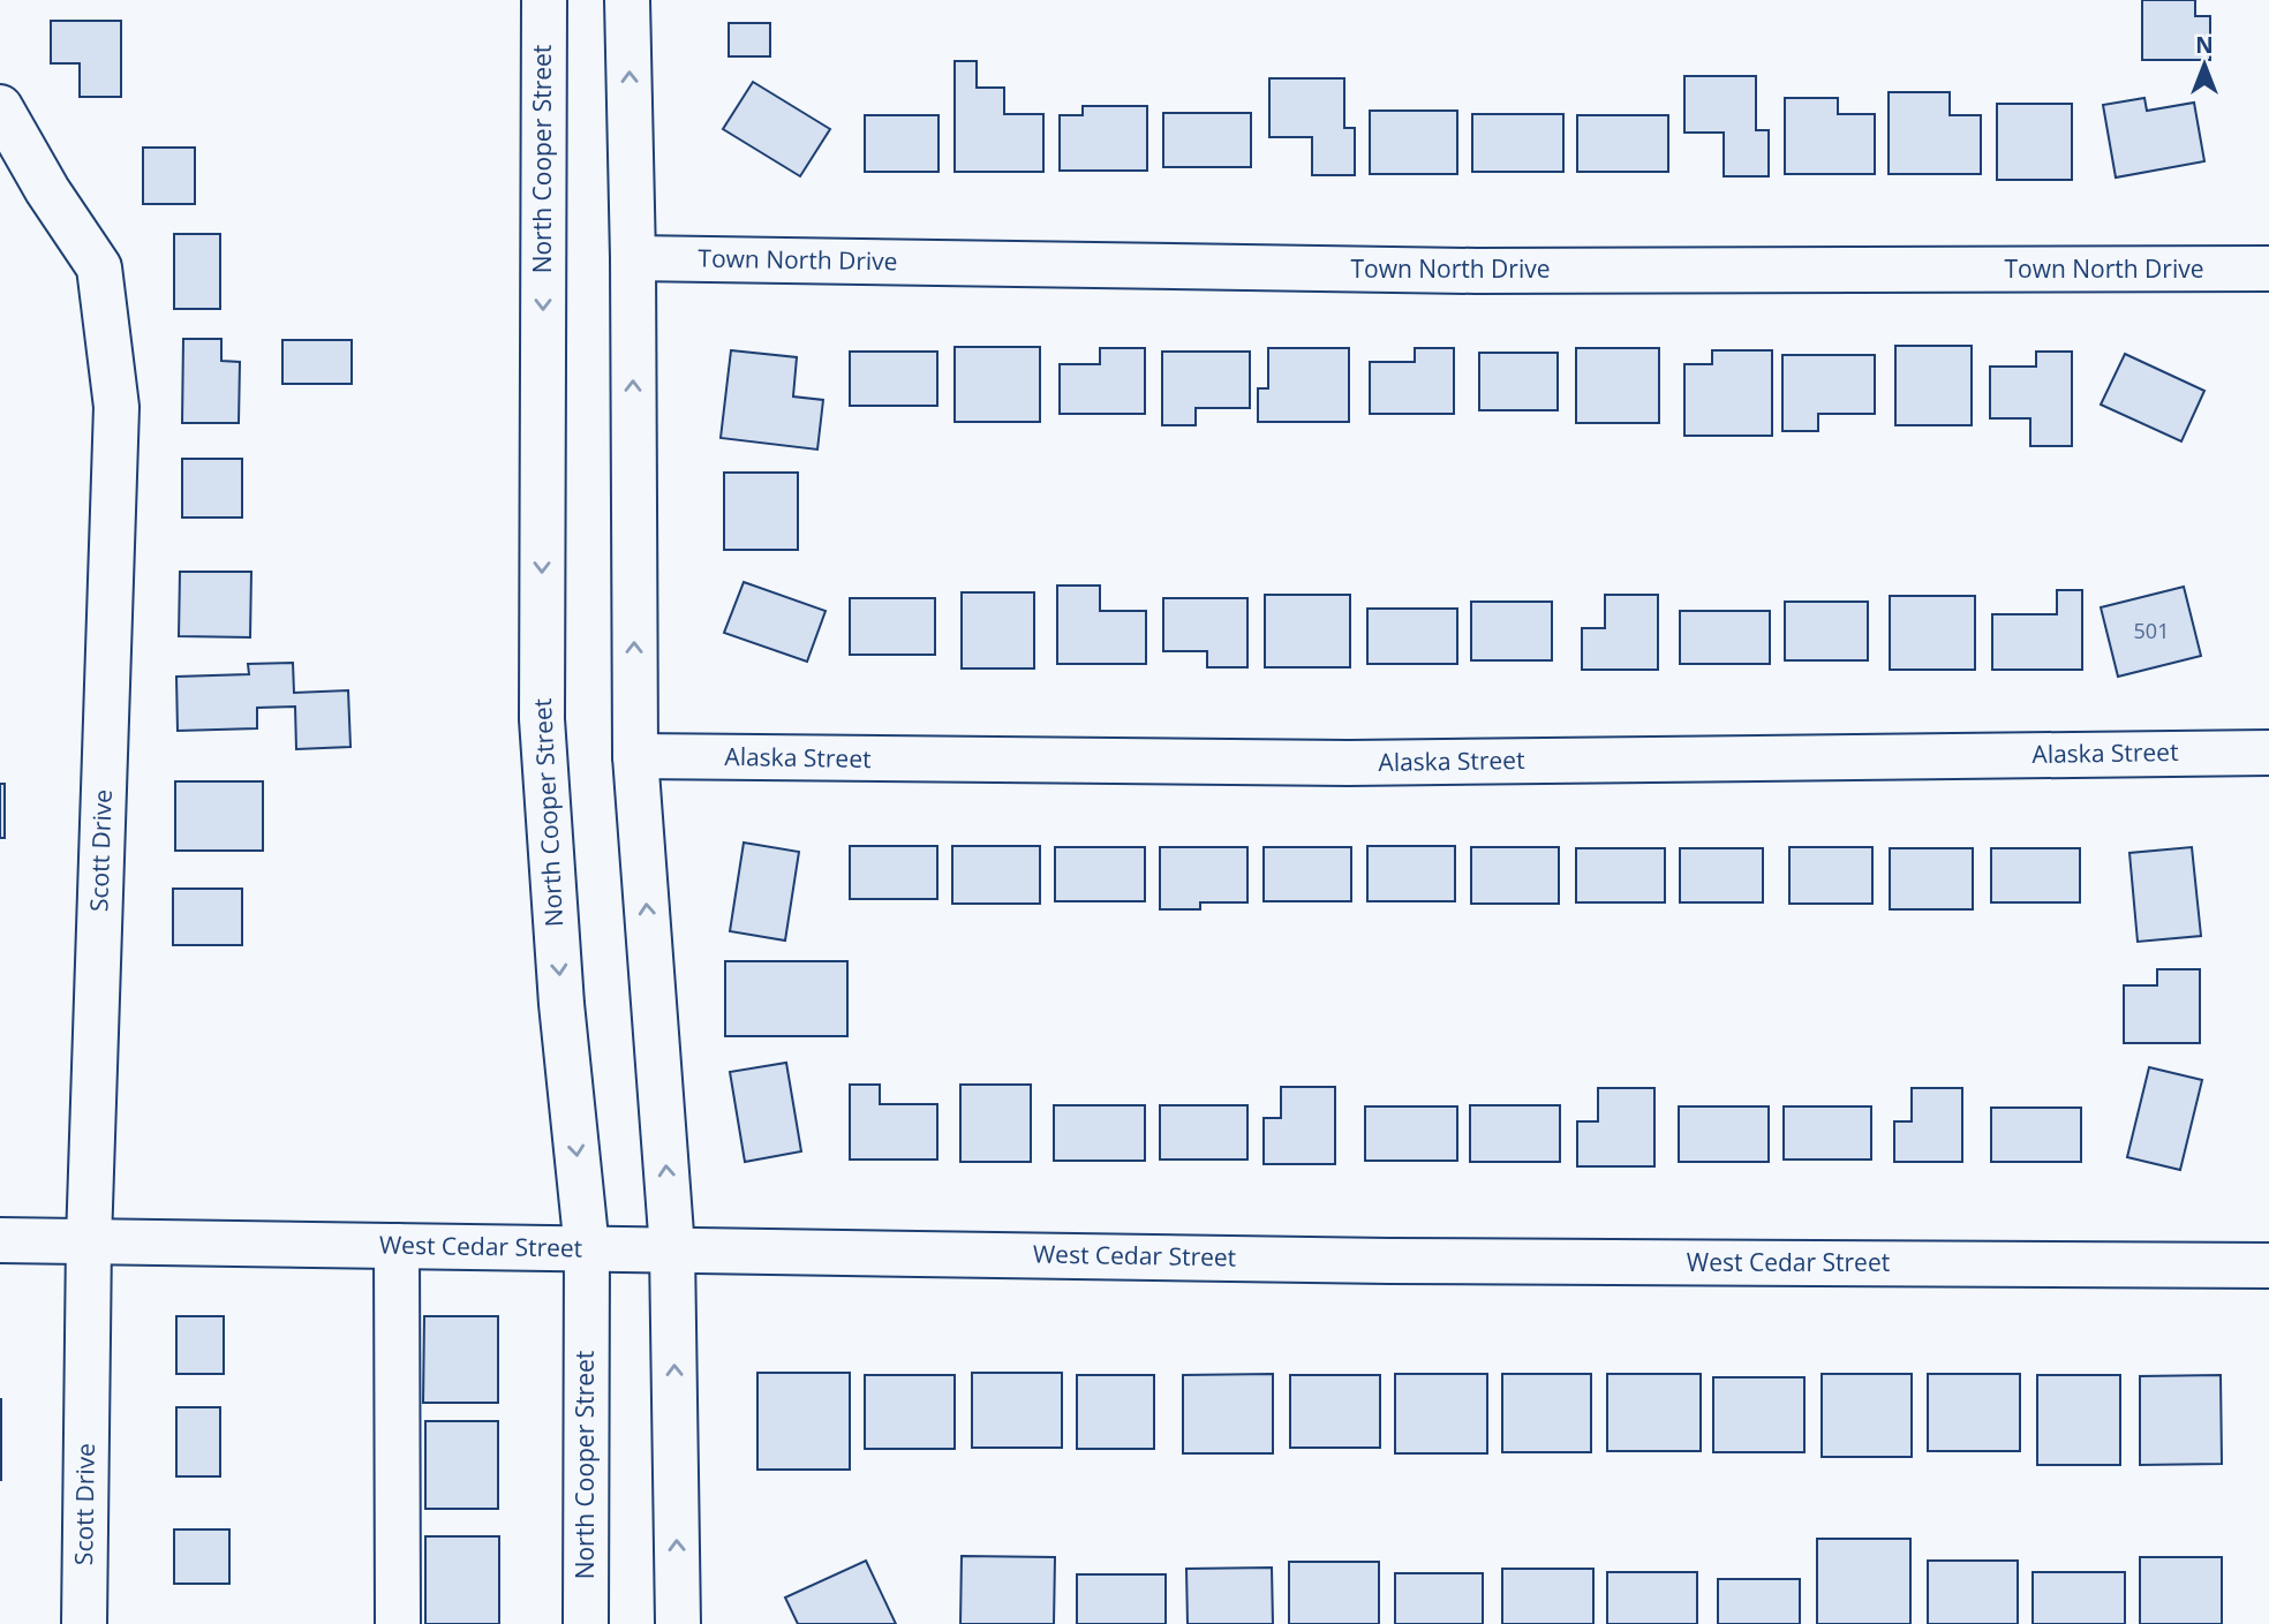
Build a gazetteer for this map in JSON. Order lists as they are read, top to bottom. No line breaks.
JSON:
{"streets":{"street":["North Cooper Street","Town North Drive","Alaska Street","Scott Drive","West Cedar Street"]},"crossings":[["North Cooper Street","West Cedar Street"],["Scott Drive","West Cedar Street"]],"house_numbers":["501"],"north":"top"}
